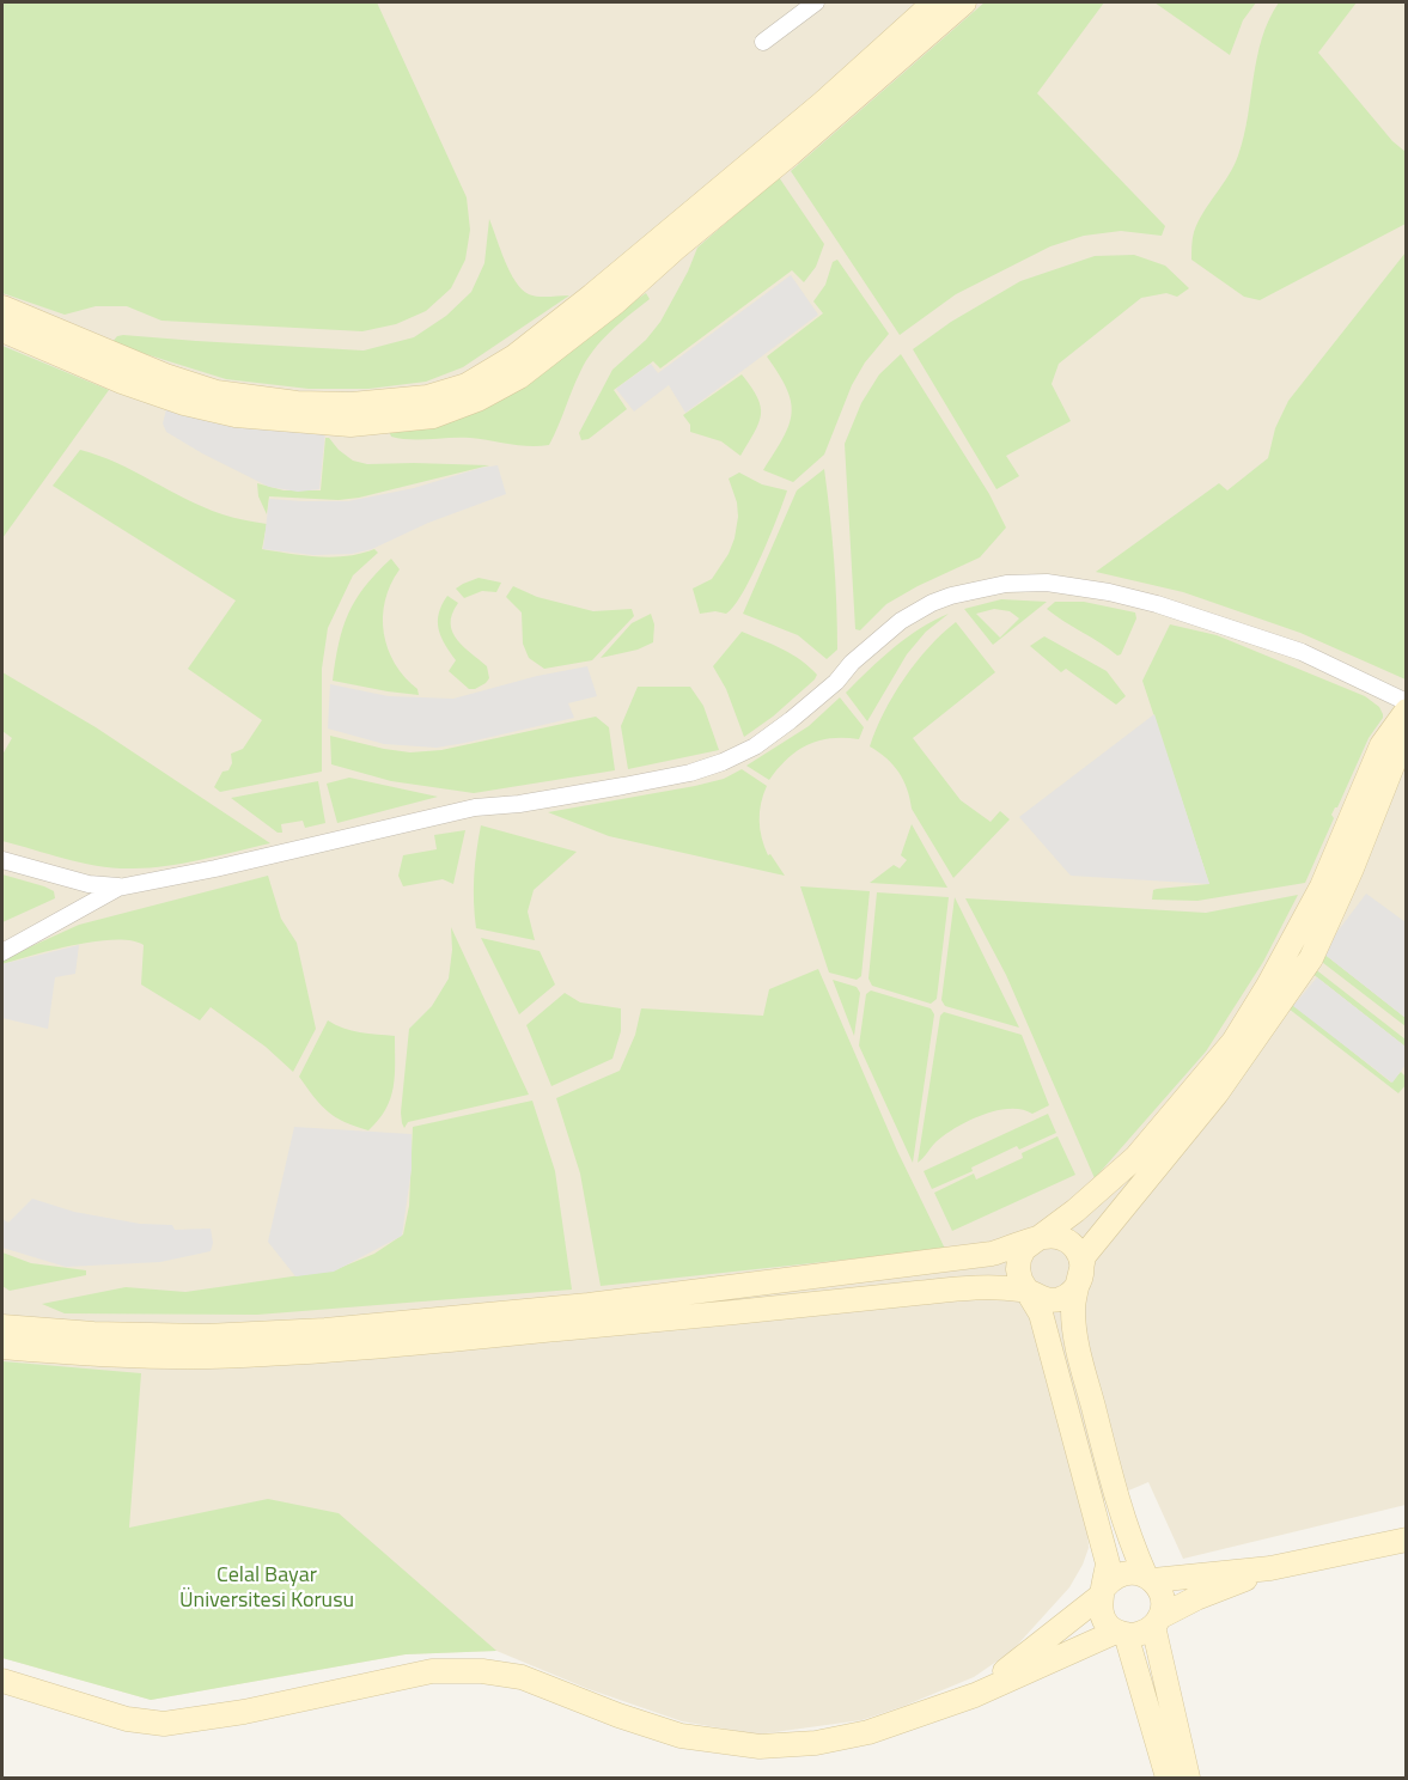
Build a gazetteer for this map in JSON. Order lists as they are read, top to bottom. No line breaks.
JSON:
{"parks":["Celal Bayar Üniversitesi Korusu"]}
